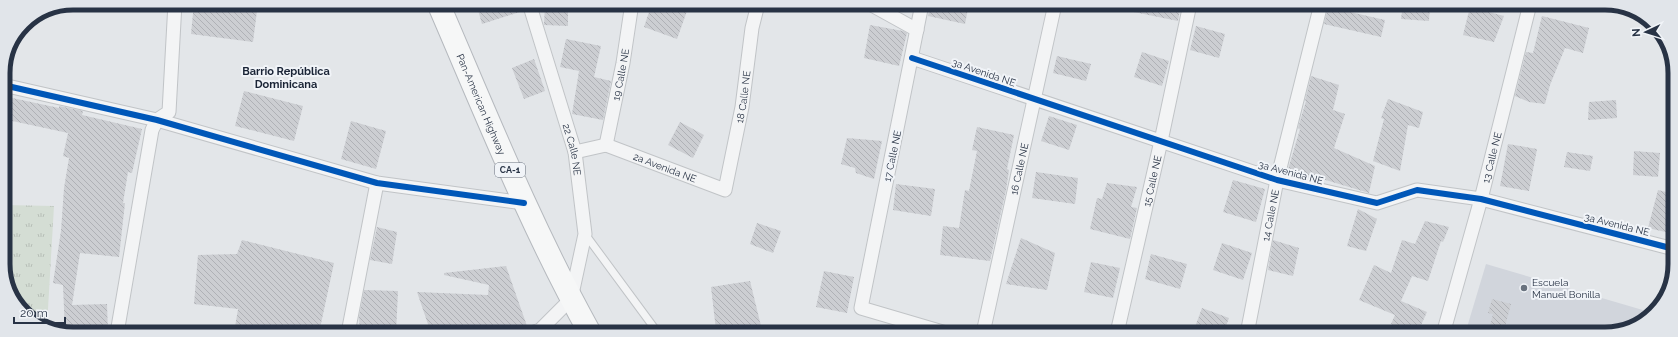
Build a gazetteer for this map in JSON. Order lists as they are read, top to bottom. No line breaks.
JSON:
{"streets":{"highway":["Pan-American Highway","CA-1"],"street":["3a Avenida NE","19 Calle NE","18 Calle NE","22 Calle NE","17 Calle NE","13 Calle NE","2a Avenida NE","16 Calle NE","15 Calle NE","14 Calle NE"]},"crossings":[["3a Avenida NE","17 Calle NE"],["3a Avenida NE","13 Calle NE"],["3a Avenida NE","16 Calle NE"],["3a Avenida NE","15 Calle NE"],["3a Avenida NE","14 Calle NE"],["19 Calle NE","2a Avenida NE"],["18 Calle NE","2a Avenida NE"],["Pan-American Highway","22 Calle NE"]],"districts":["Barrio República Dominicana"],"places":["Escuela Manuel Bonilla"],"scale_bar":"20 m","north":"left"}
